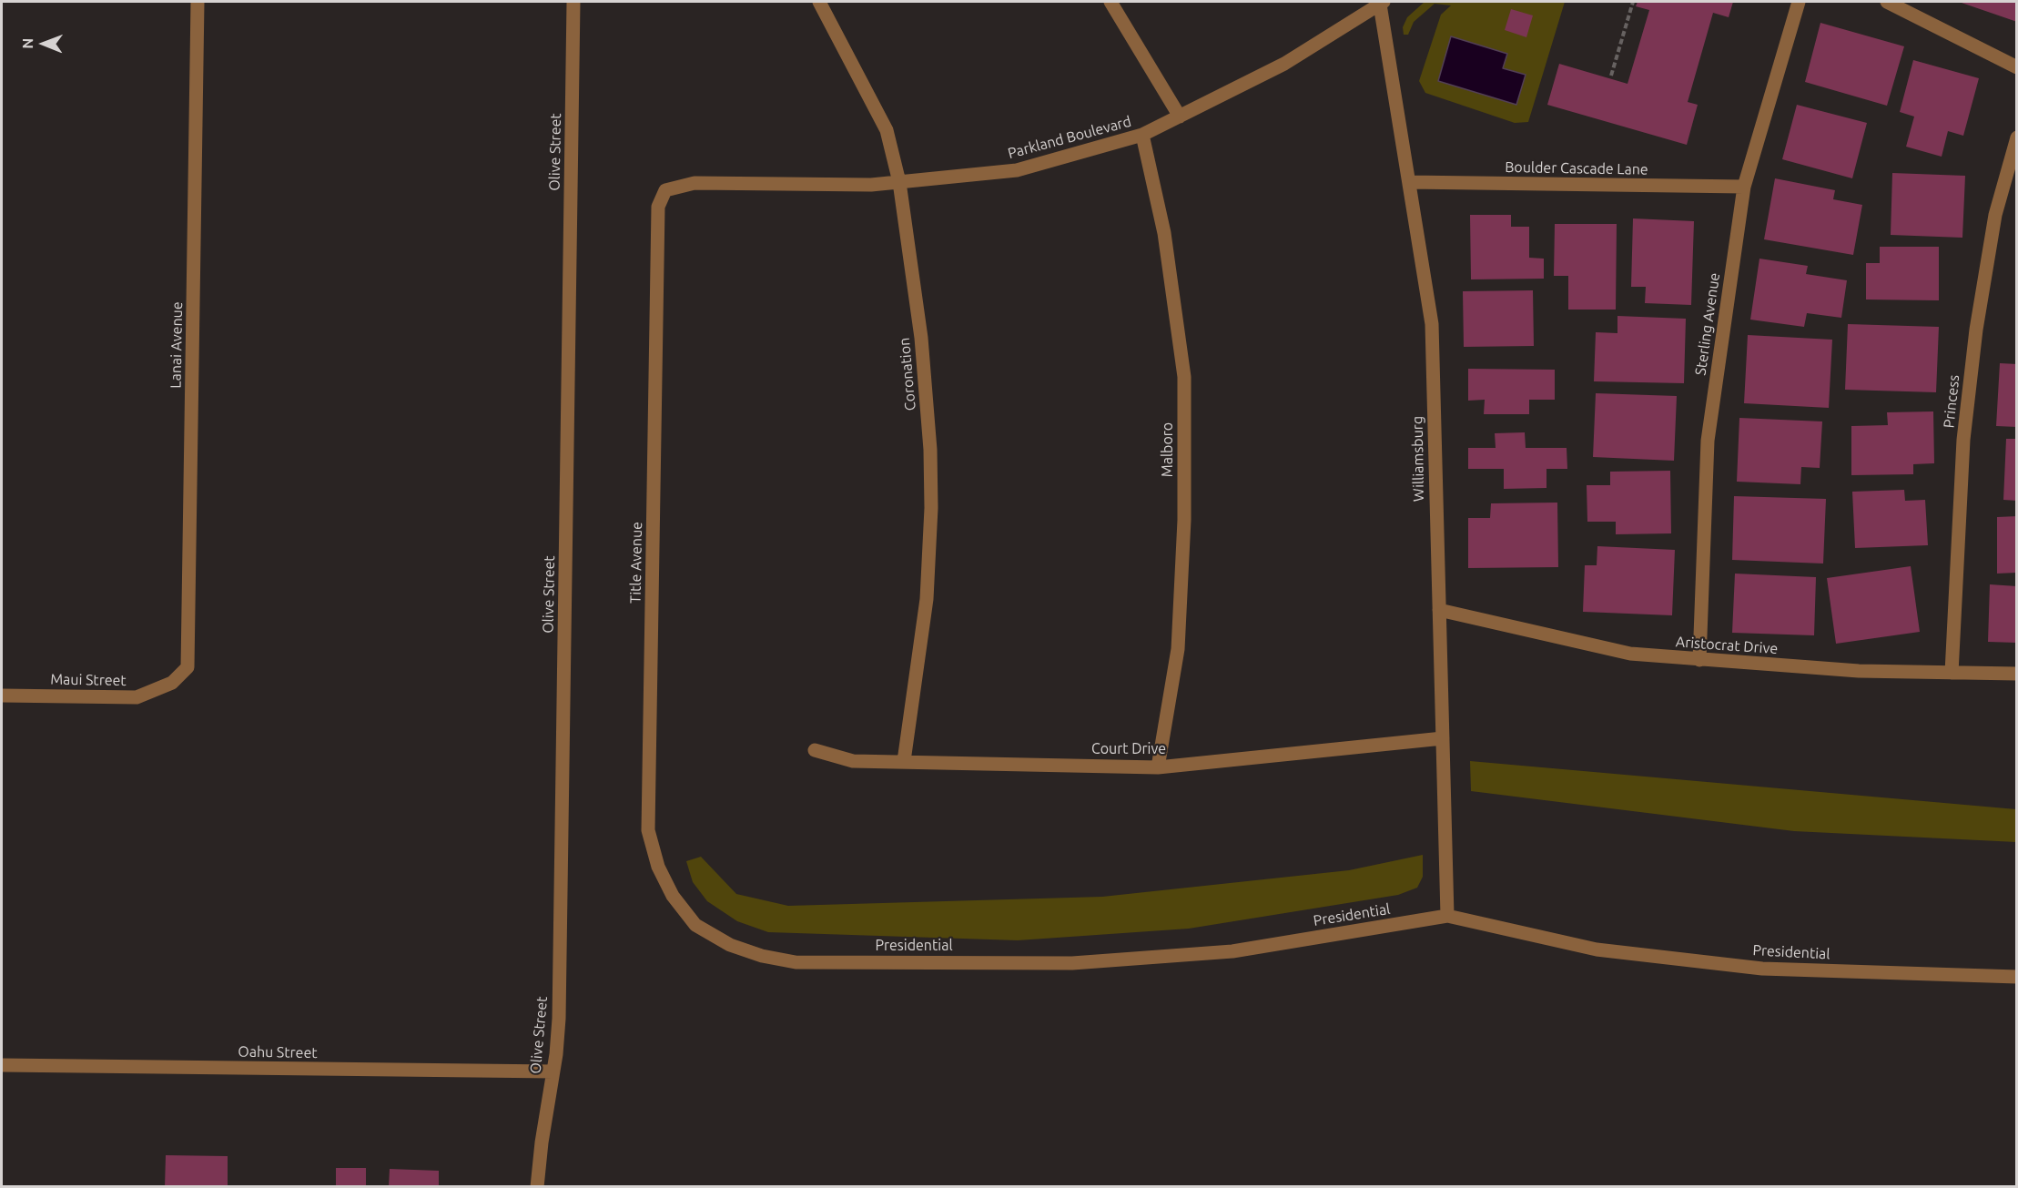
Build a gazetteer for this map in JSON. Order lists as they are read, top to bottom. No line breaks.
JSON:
{"streets":{"street":["Parkland Boulevard","Olive Street","Boulder Cascade Lane","Sterling Avenue","Lanai Avenue","Coronation","Princess","Malboro","Williamsburg","Title Avenue","Aristocrat Drive","Maui Street","Court Drive","Presidential","Oahu Street"]},"crossings":[["Parkland Boulevard","Coronation"],["Parkland Boulevard","Malboro"],["Parkland Boulevard","Williamsburg"],["Parkland Boulevard","Title Avenue"],["Olive Street","Oahu Street"],["Boulder Cascade Lane","Sterling Avenue"],["Boulder Cascade Lane","Williamsburg"],["Sterling Avenue","Aristocrat Drive"],["Lanai Avenue","Maui Street"],["Coronation","Court Drive"],["Princess","Aristocrat Drive"],["Malboro","Court Drive"],["Williamsburg","Aristocrat Drive"],["Williamsburg","Court Drive"],["Williamsburg","Presidential"],["Title Avenue","Presidential"]],"north":"left"}
